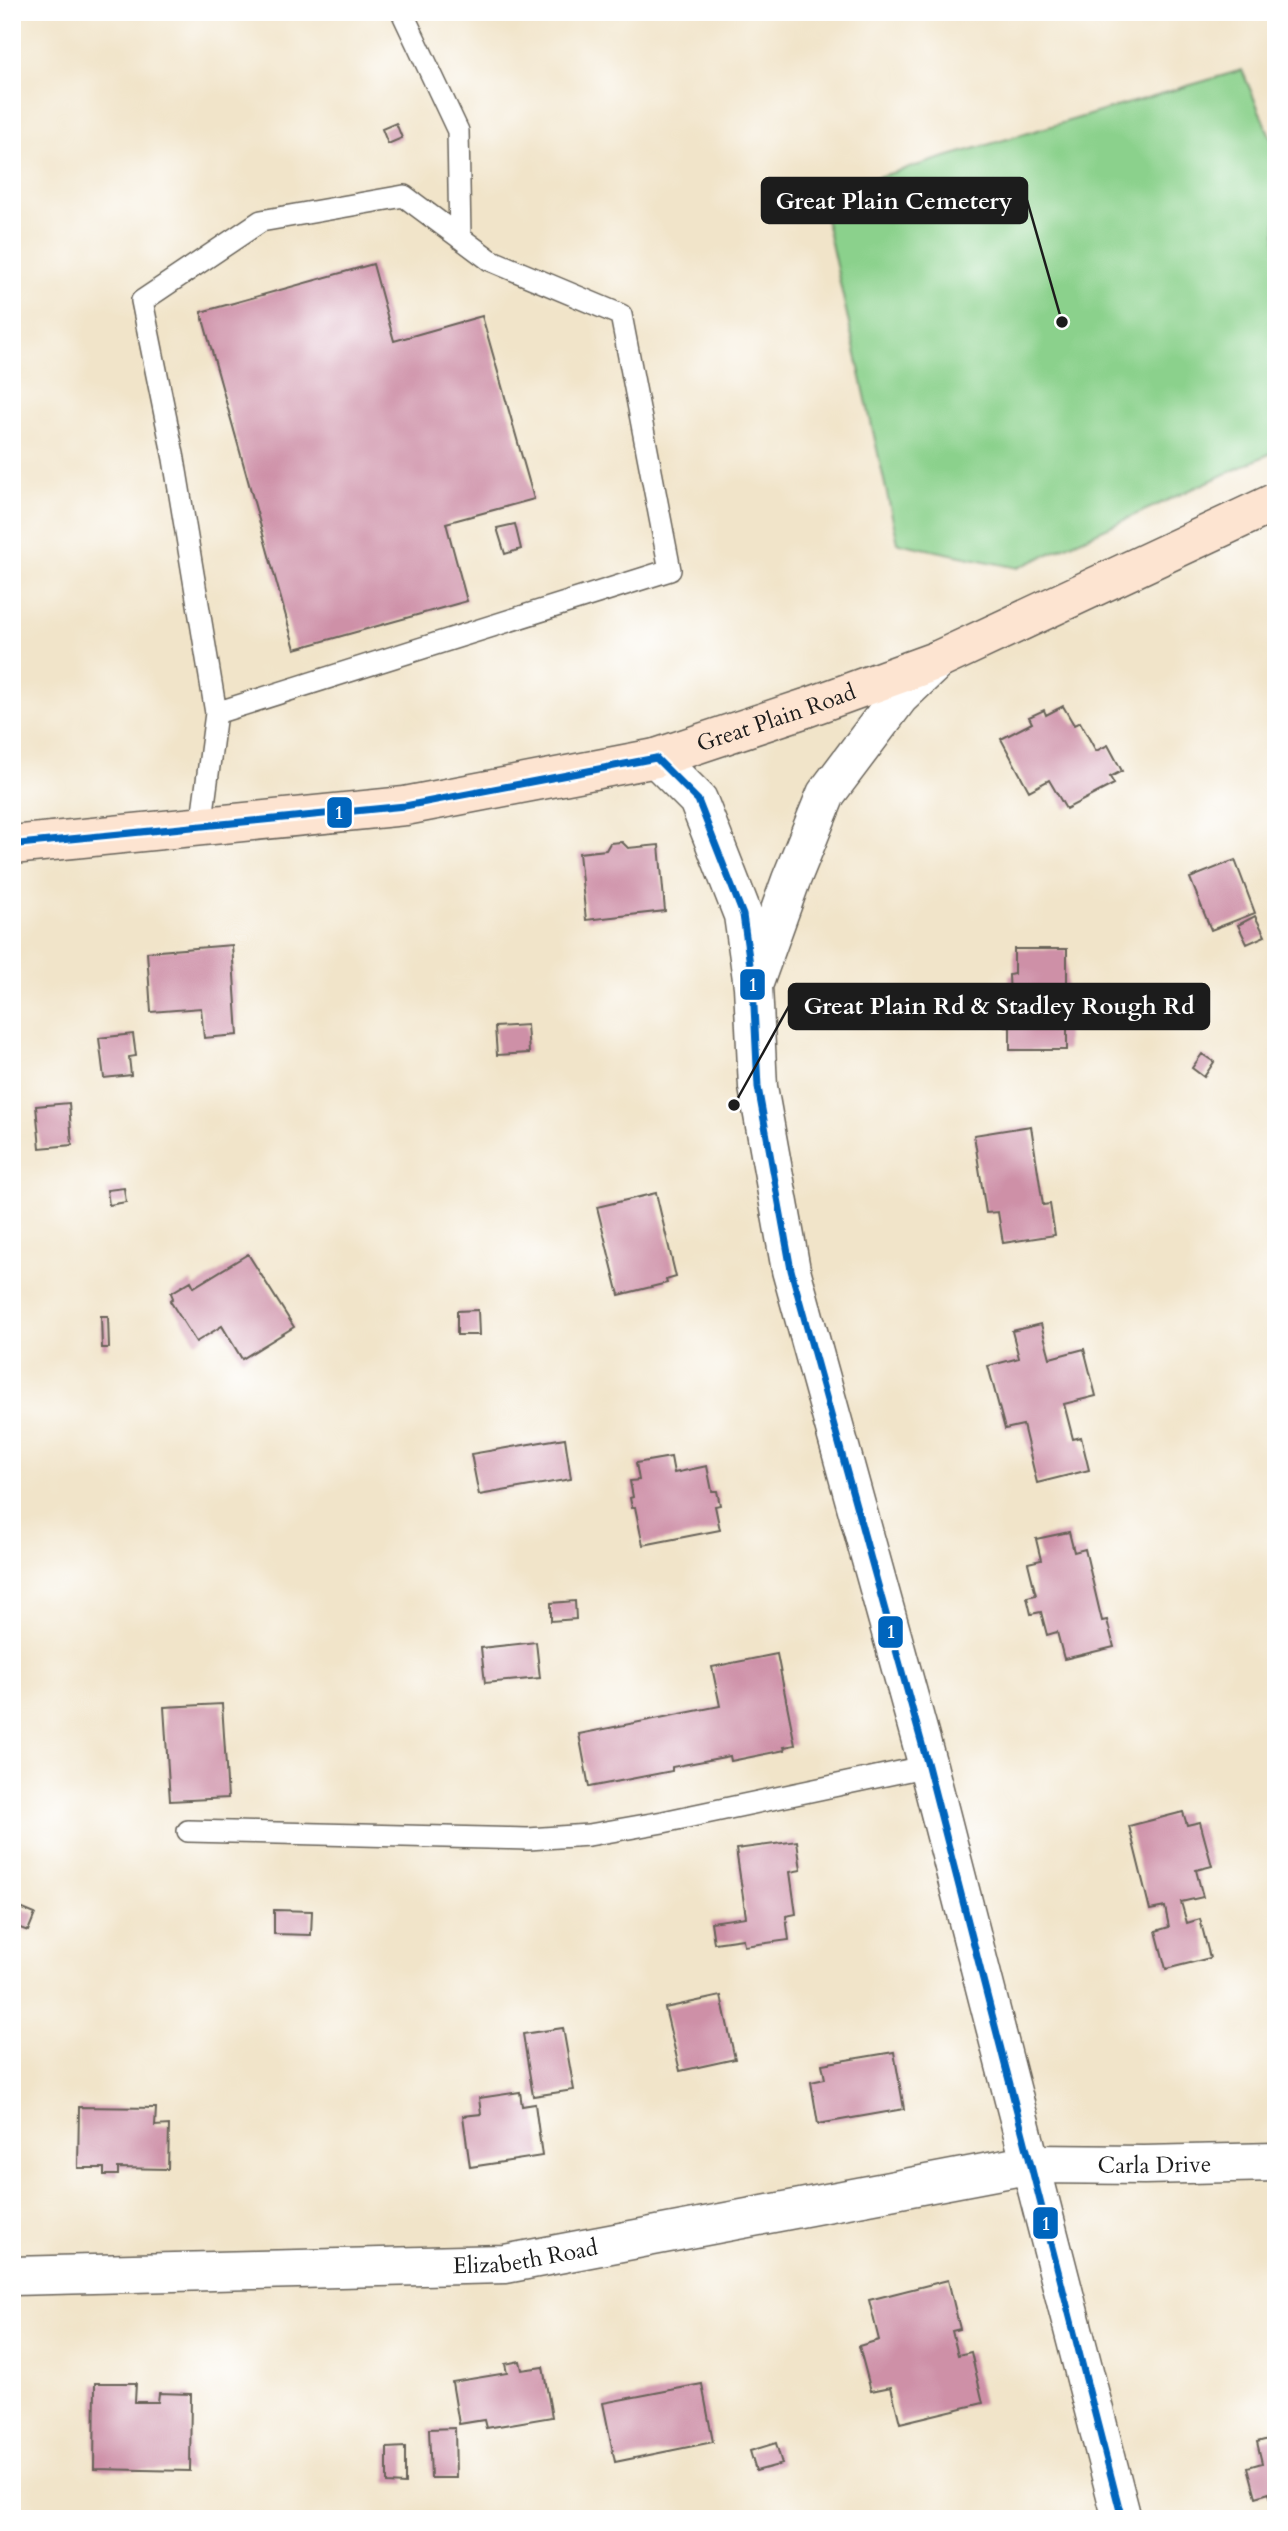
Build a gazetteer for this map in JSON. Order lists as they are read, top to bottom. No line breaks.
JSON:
{"streets":{"main road":["Great Plain Road"],"street":["Carla Drive","Elizabeth Road"]},"crossings":[["Great Plain Road","Carla Drive"],["Great Plain Road","Elizabeth Road"],["Carla Drive","Elizabeth Road"]],"places":["Great Plain Cemetery","Great Plain Rd & Stadley Rough Rd"],"lines":["transit line 1"]}
